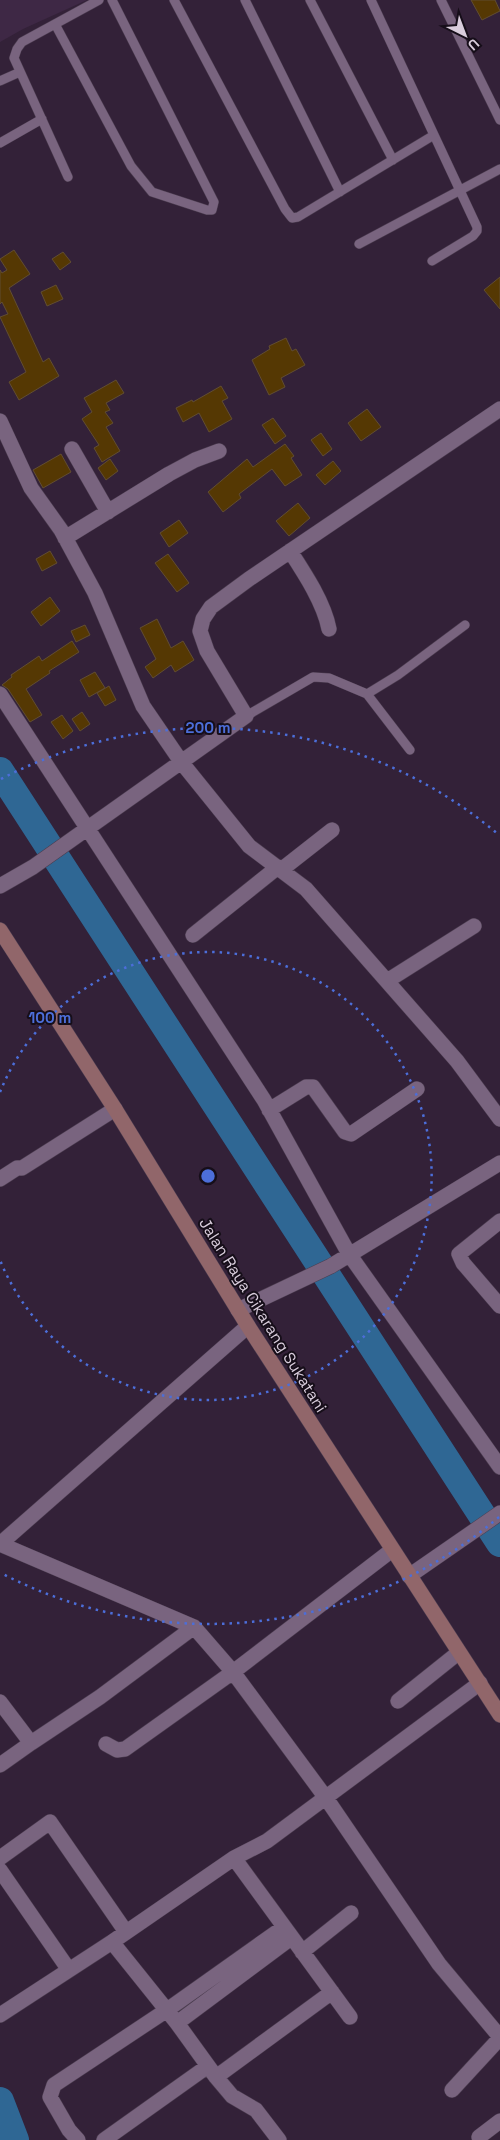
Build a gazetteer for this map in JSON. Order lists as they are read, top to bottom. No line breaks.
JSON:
{"streets":{"main road":["Jalan Raya Cikarang Sukatani"]},"north":"bottom right","rings":["200 m","100 m"]}
